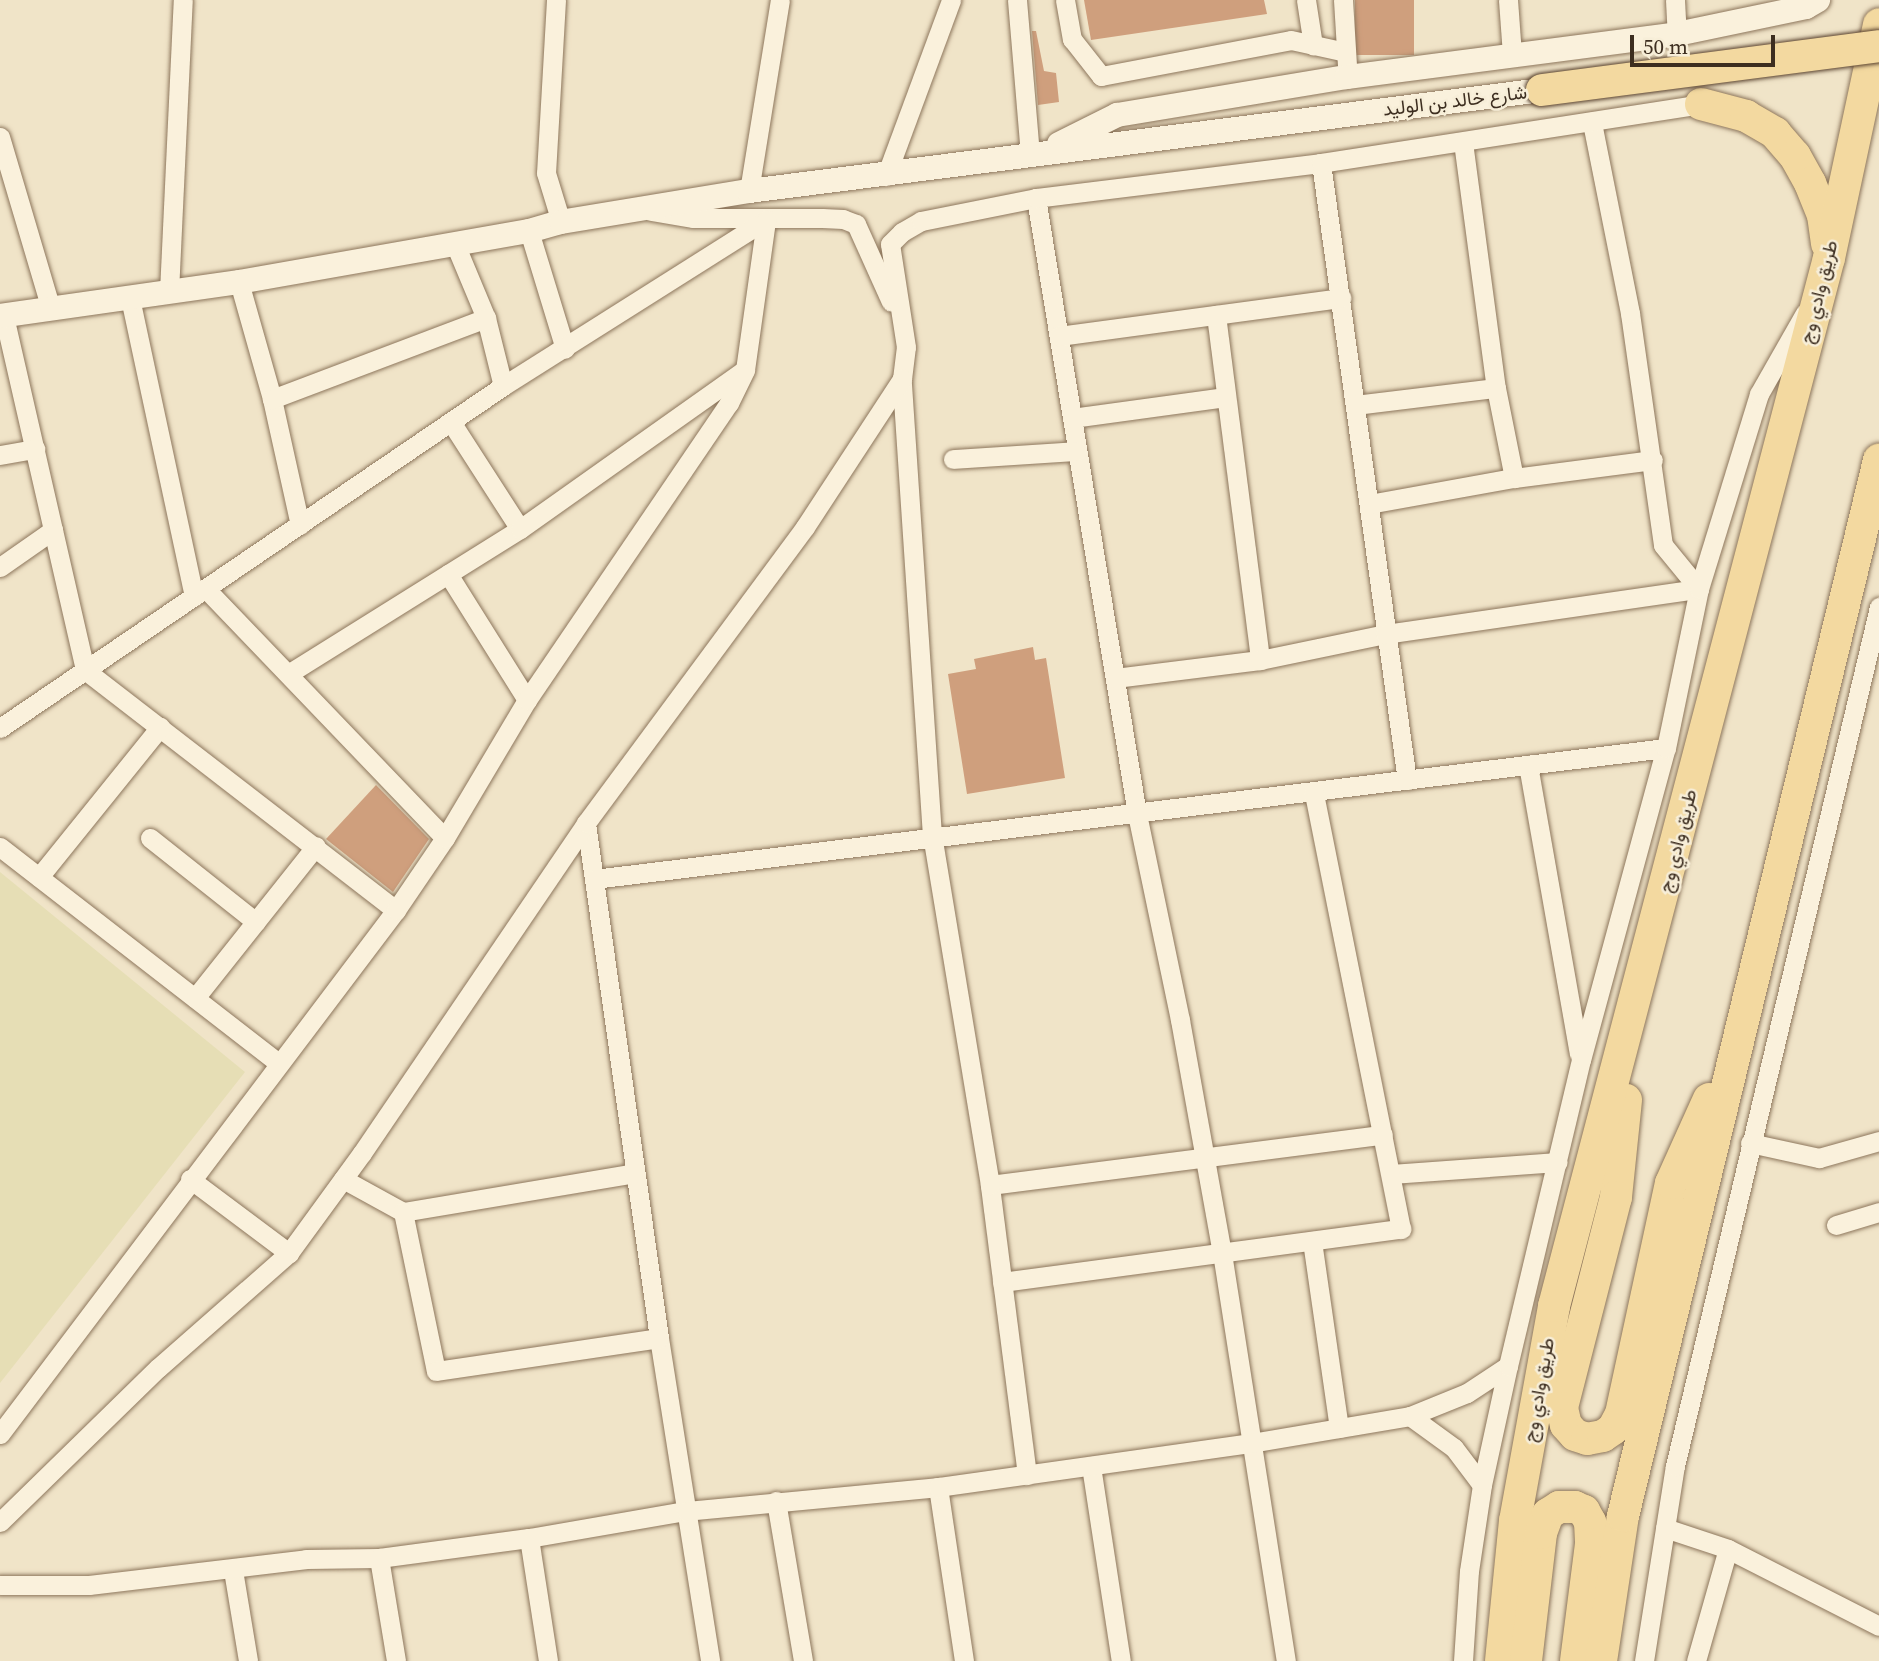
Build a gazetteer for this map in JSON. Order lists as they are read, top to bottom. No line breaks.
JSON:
{"streets":{"main road":["شارع خالد بن الوليد","طريق وادي وج"]},"scale_bar":"50 m"}
